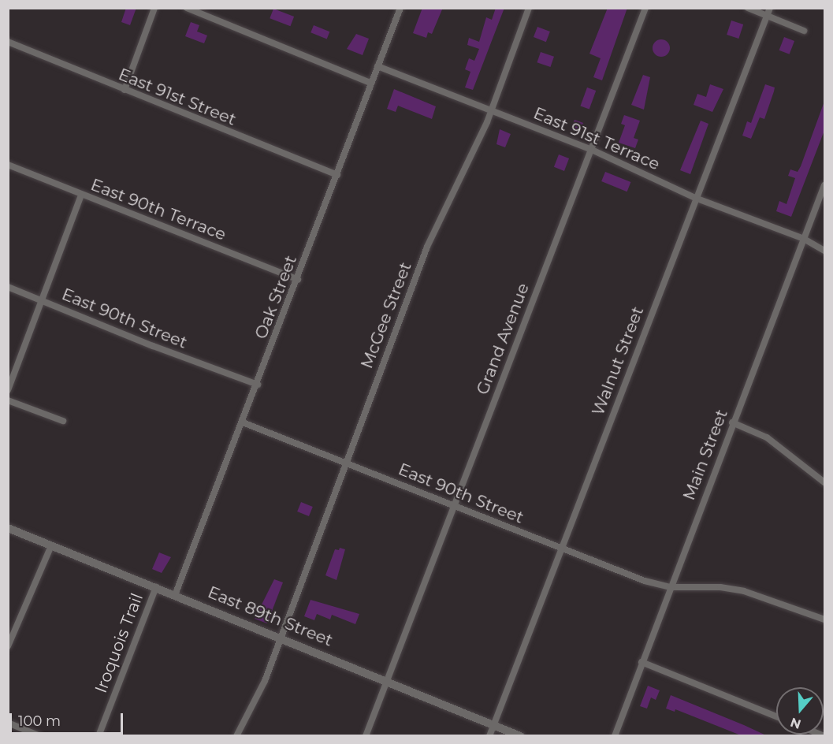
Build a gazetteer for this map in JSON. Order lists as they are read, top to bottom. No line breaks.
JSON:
{"streets":{"street":["East 91st Street","East 91st Terrace","East 90th Terrace","Oak Street","McGee Street","East 90th Street","Grand Avenue","Walnut Street","Main Street","East 89th Street","Iroquois Trail"]},"crossings":[["East 91st Street","Oak Street"],["East 91st Terrace","Oak Street"],["East 91st Terrace","McGee Street"],["East 91st Terrace","Grand Avenue"],["East 91st Terrace","Walnut Street"],["East 91st Terrace","Main Street"],["East 90th Terrace","Oak Street"],["Oak Street","East 90th Street"],["Oak Street","East 89th Street"],["McGee Street","East 90th Street"],["McGee Street","East 89th Street"],["East 90th Street","Grand Avenue"],["East 90th Street","Walnut Street"],["East 90th Street","Main Street"],["Grand Avenue","East 89th Street"],["Walnut Street","East 89th Street"],["East 89th Street","Iroquois Trail"]],"scale_bar":"100 m","north":"bottom"}
